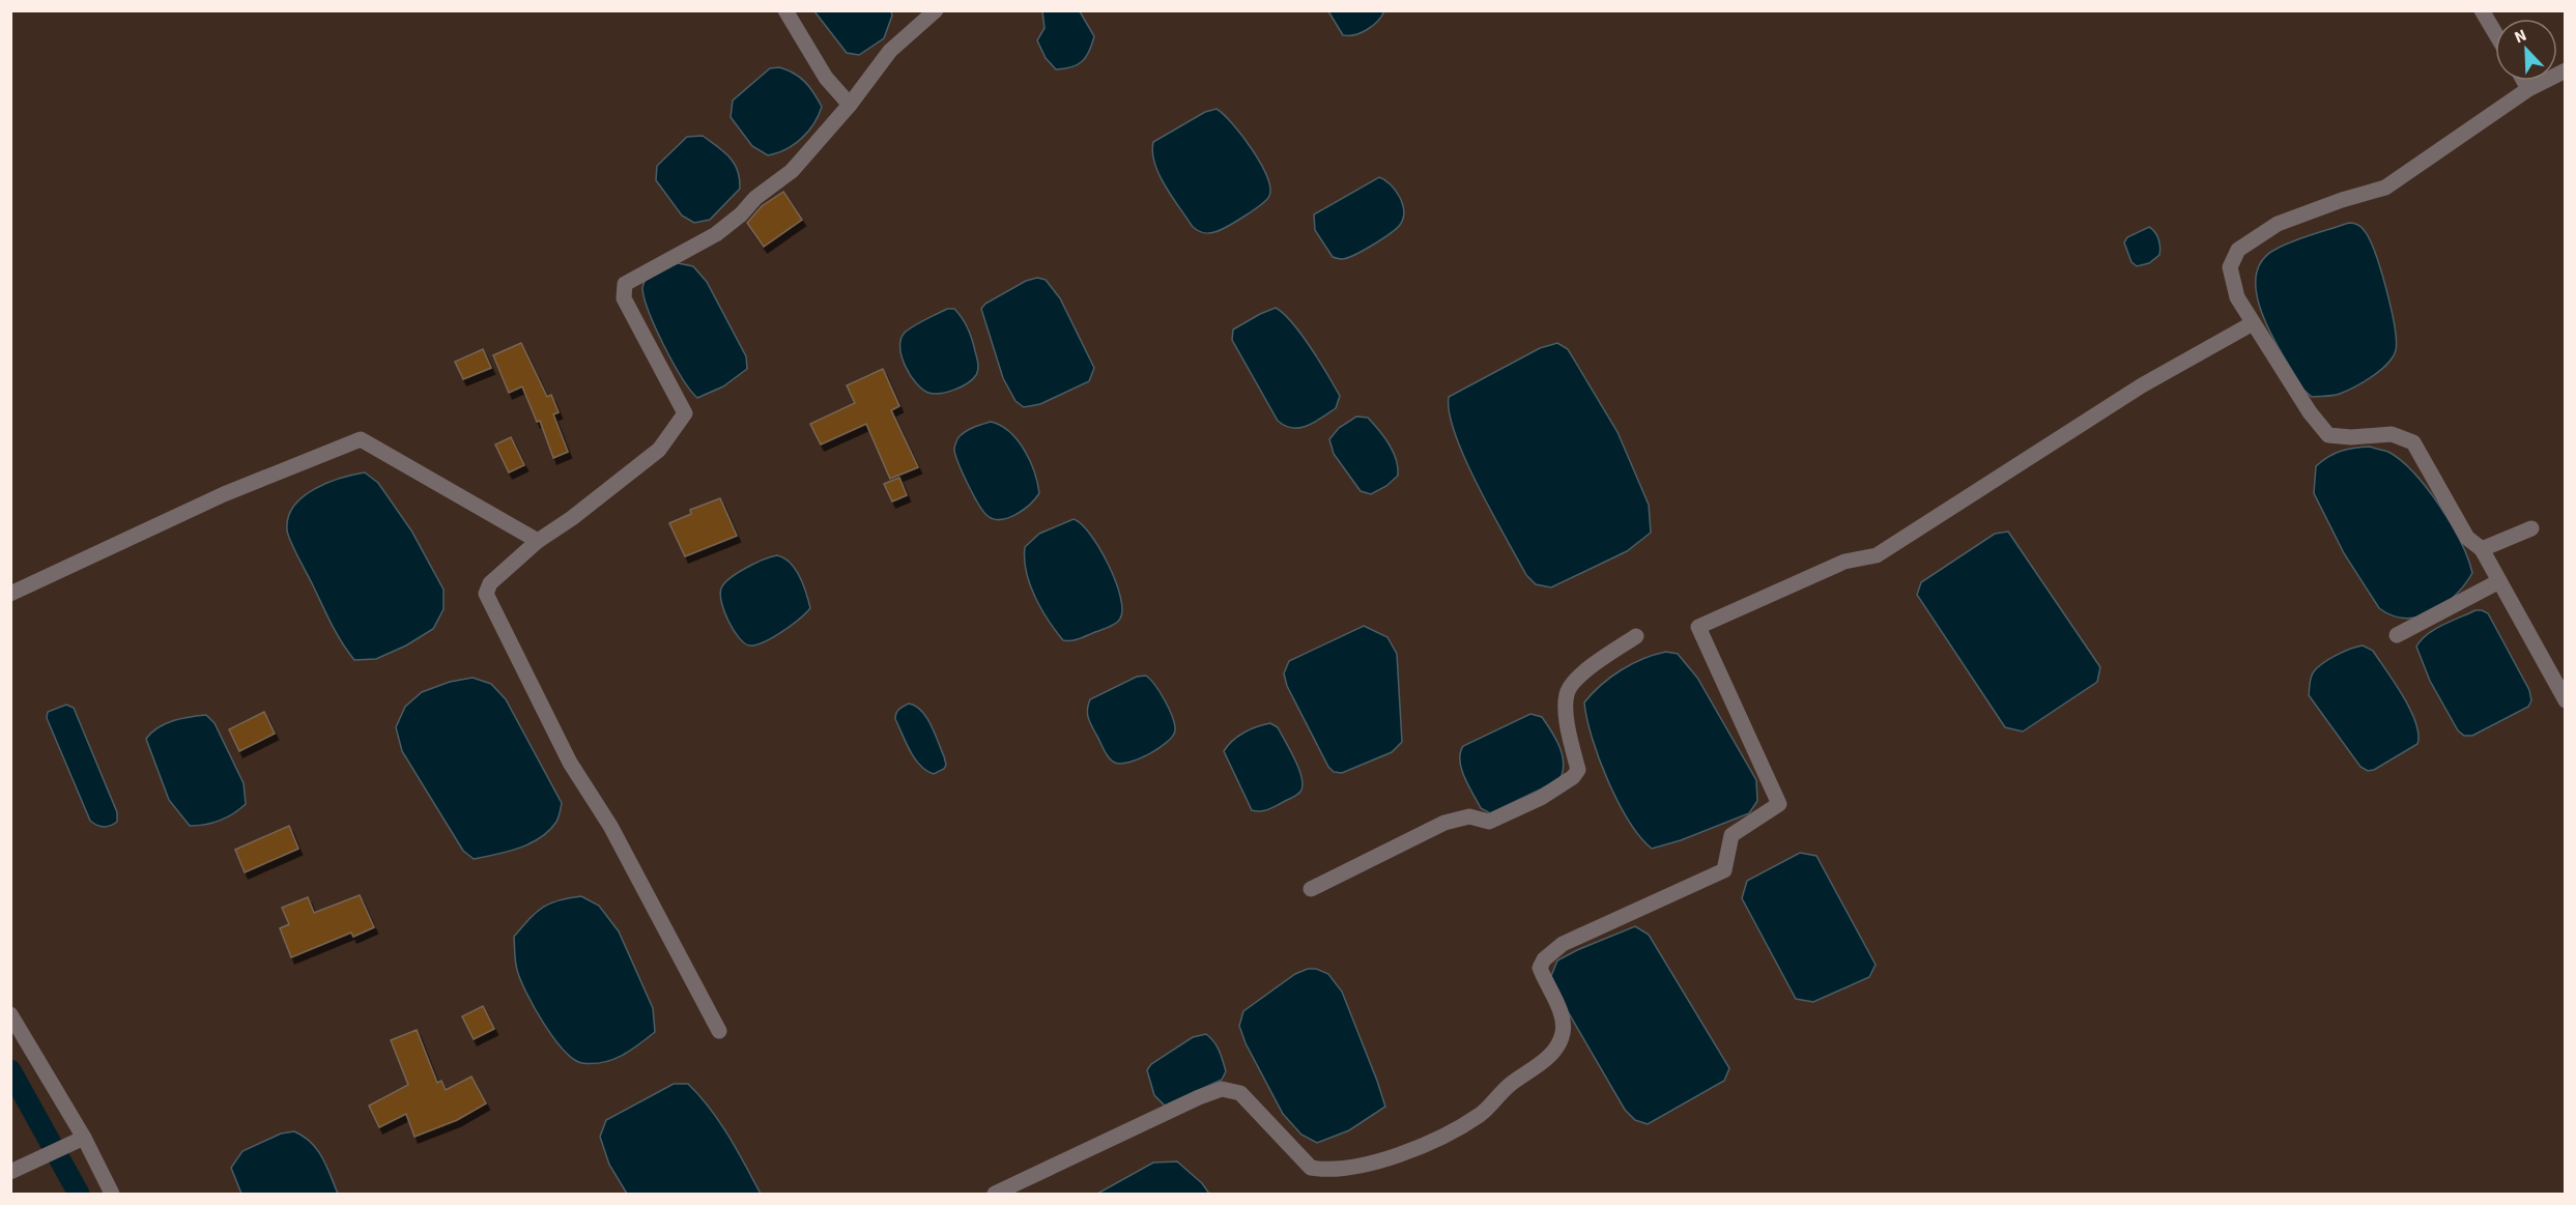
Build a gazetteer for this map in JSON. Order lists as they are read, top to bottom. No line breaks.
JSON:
{"north":"top left"}
